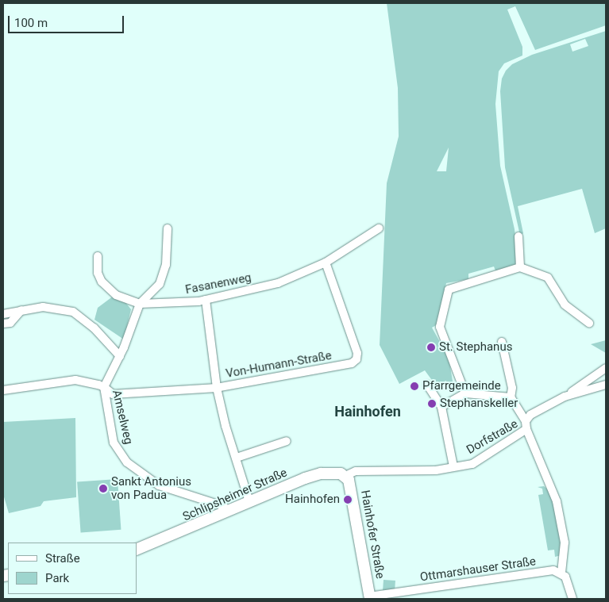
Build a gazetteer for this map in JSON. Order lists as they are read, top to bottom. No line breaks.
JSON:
{"streets":{"street":["Fasanenweg","Von-Humann-Straße","Amselweg","Dorfstraße","Schlipsheimer Straße","Hainhofer Straße","Ottmarshauser Straße"]},"crossings":[["Fasanenweg","Von-Humann-Straße"],["Von-Humann-Straße","Amselweg"],["Amselweg","Schlipsheimer Straße"],["Dorfstraße","Schlipsheimer Straße"],["Dorfstraße","Hainhofer Straße"],["Dorfstraße","Ottmarshauser Straße"],["Schlipsheimer Straße","Hainhofer Straße"],["Hainhofer Straße","Ottmarshauser Straße"]],"districts":["Hainhofen"],"places":["St. Stephanus","Pfarrgemeinde","Stephanskeller","Sankt Antonius von Padua","Hainhofen"],"legend":["Straße","Park"],"scale_bar":"100 m"}
